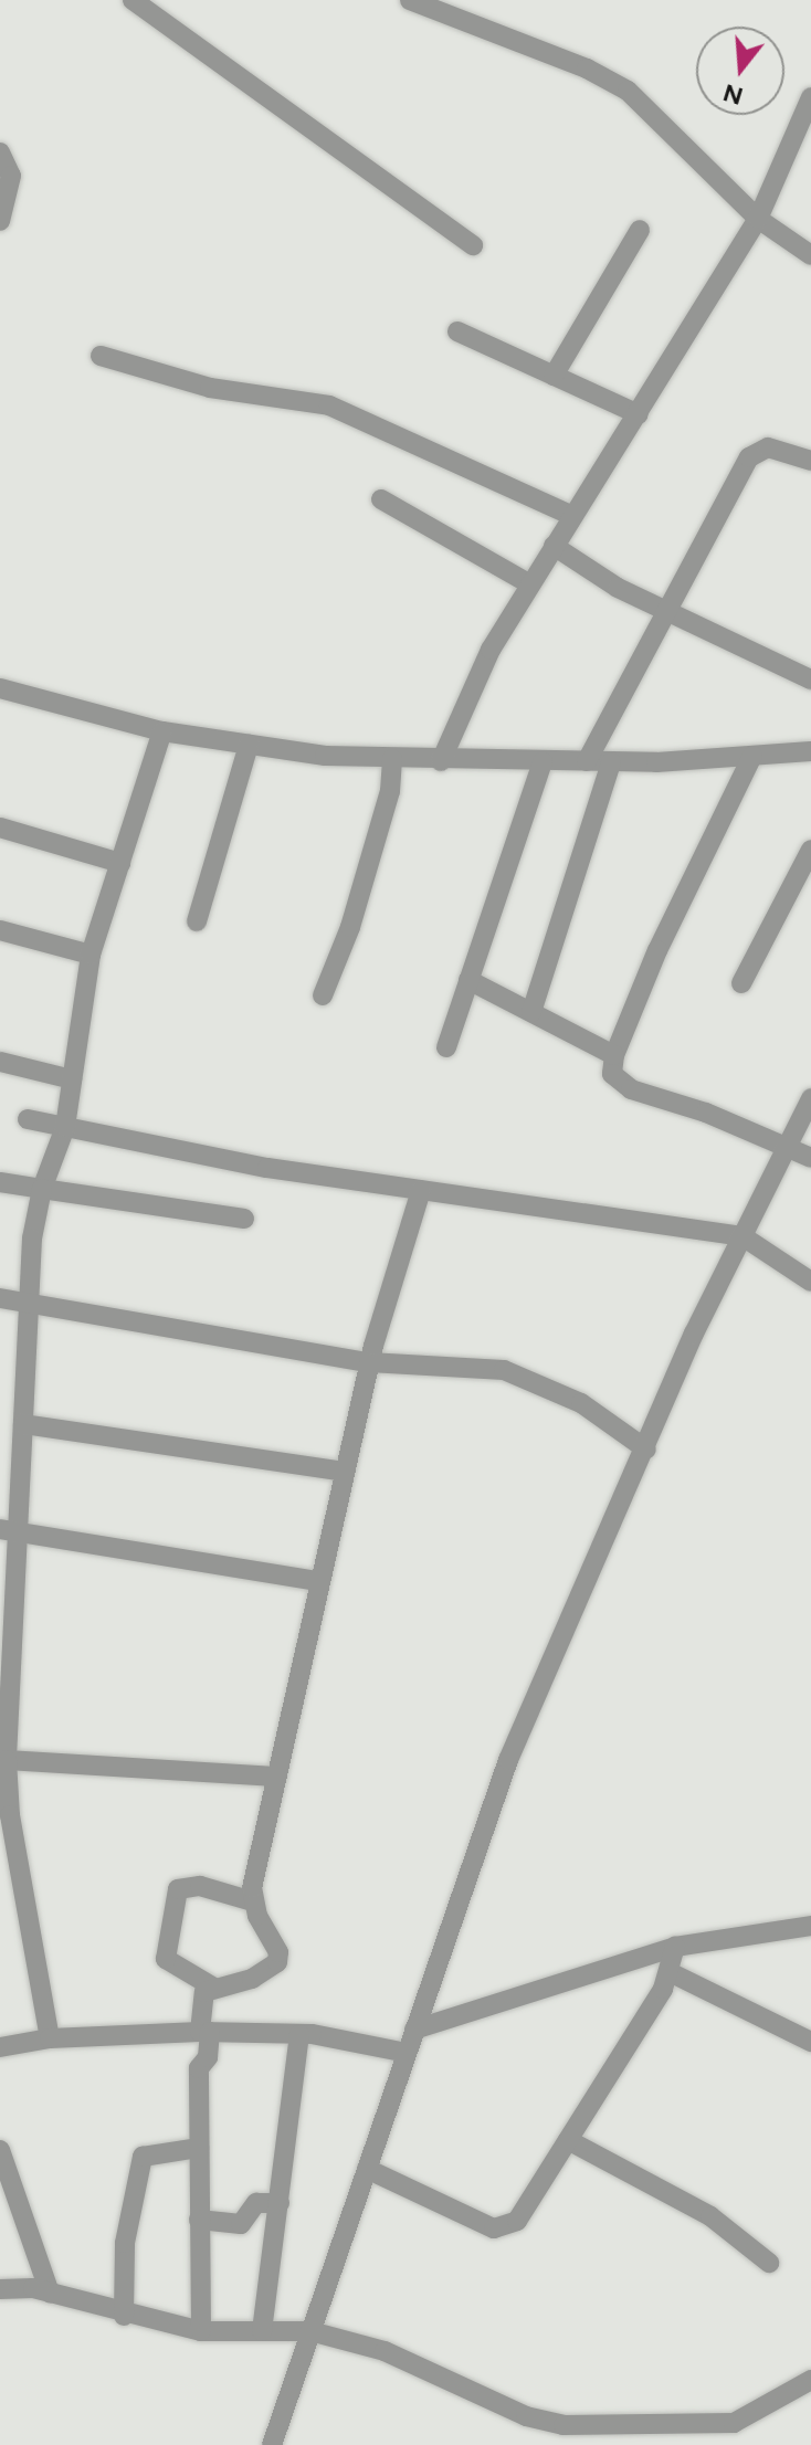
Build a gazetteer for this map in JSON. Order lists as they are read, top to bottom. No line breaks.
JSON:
{"north":"bottom"}
